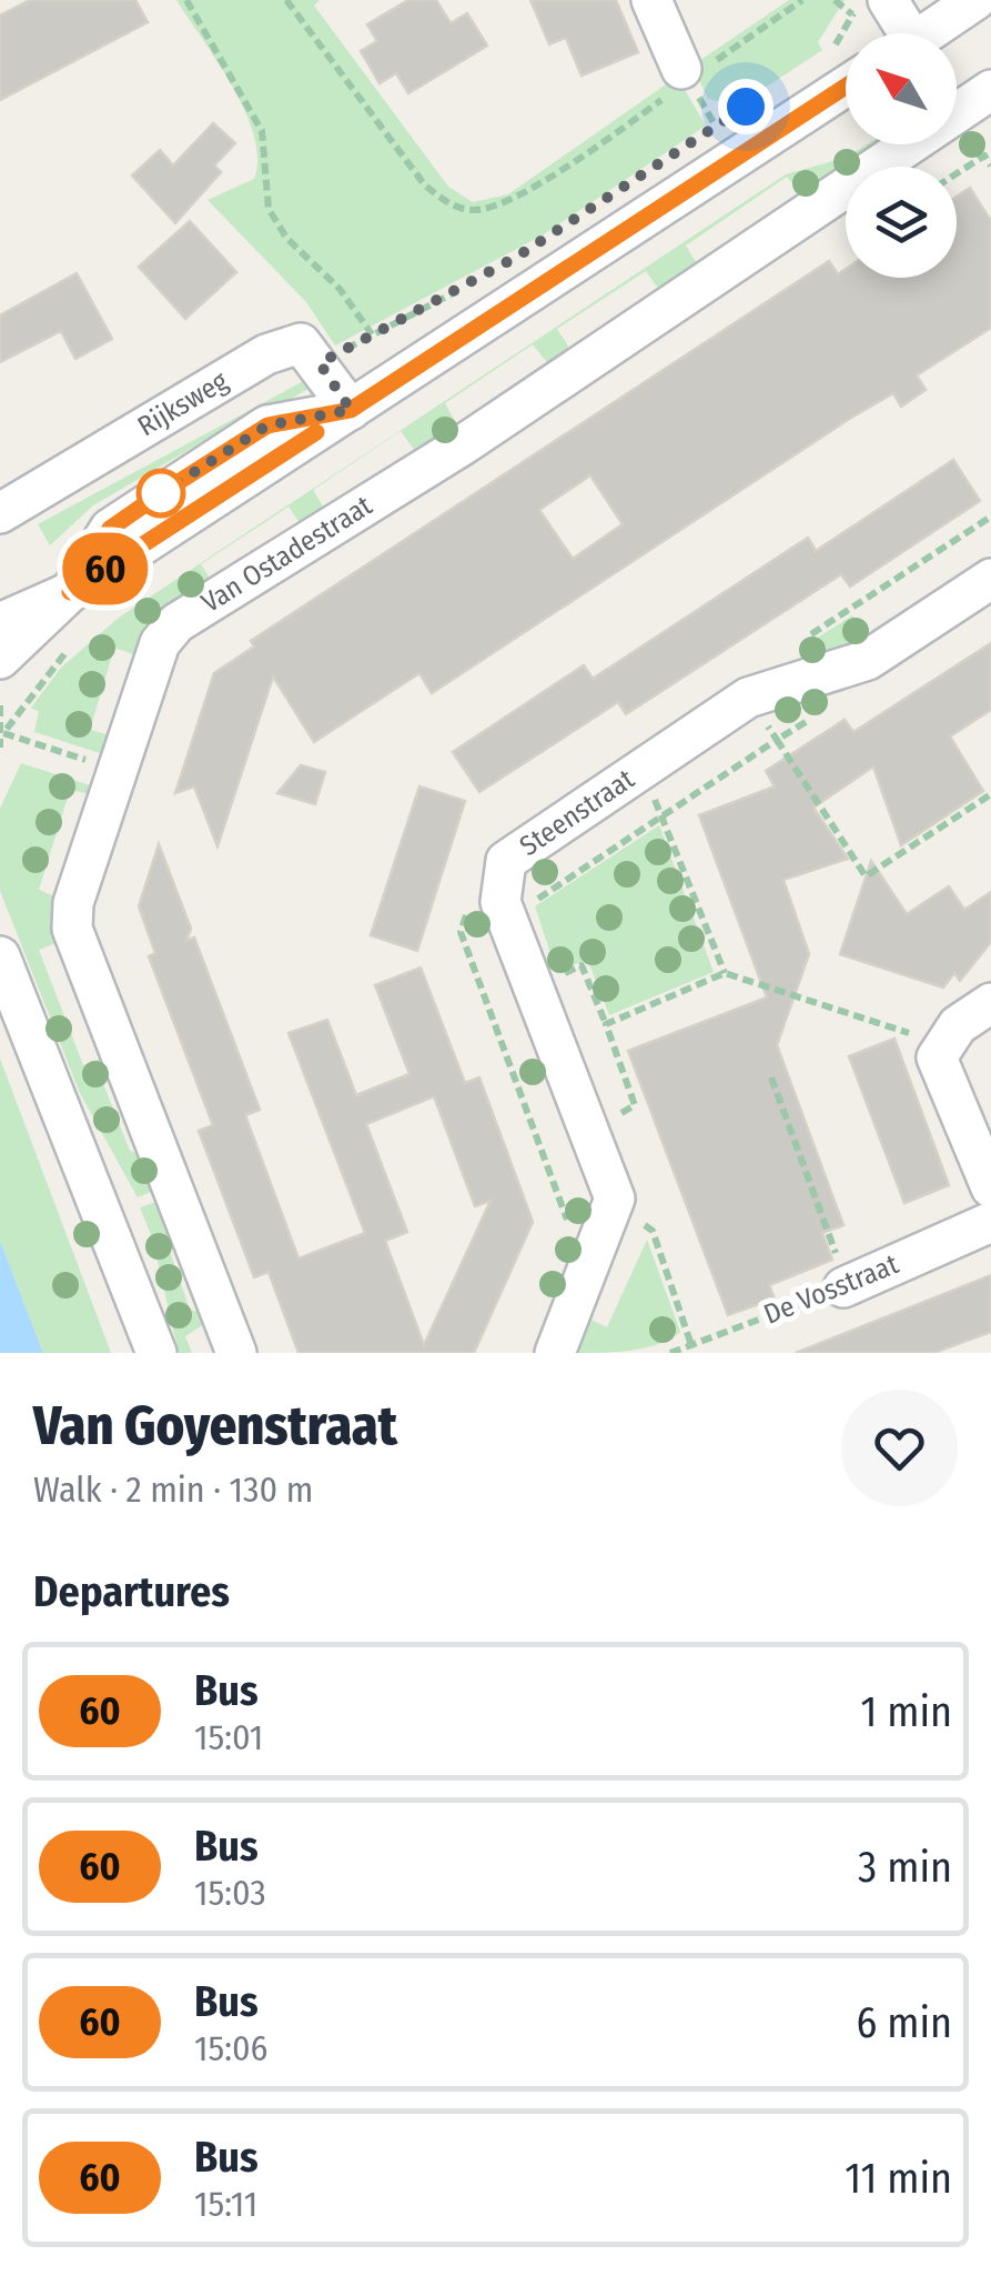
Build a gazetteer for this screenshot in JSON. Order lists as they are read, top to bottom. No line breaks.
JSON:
{"streets":{"street":["Rijksweg","Van Ostadestraat","Steenstraat","De Vosstraat"]},"lines":["bus line 60"],"north":"top left","page":{"on_map":"60","heading":[["Van Goyenstraat","Walk · 2 min · 130 m"],"Departures"],"list":[{"mark":"60","name":"Bus","note":"15:01","value":"1 min"},{"mark":"60","name":"Bus","note":"15:03","value":"3 min"},{"mark":"60","name":"Bus","note":"15:06","value":"6 min"},{"mark":"60","name":"Bus","note":"15:11","value":"11 min"}]}}
